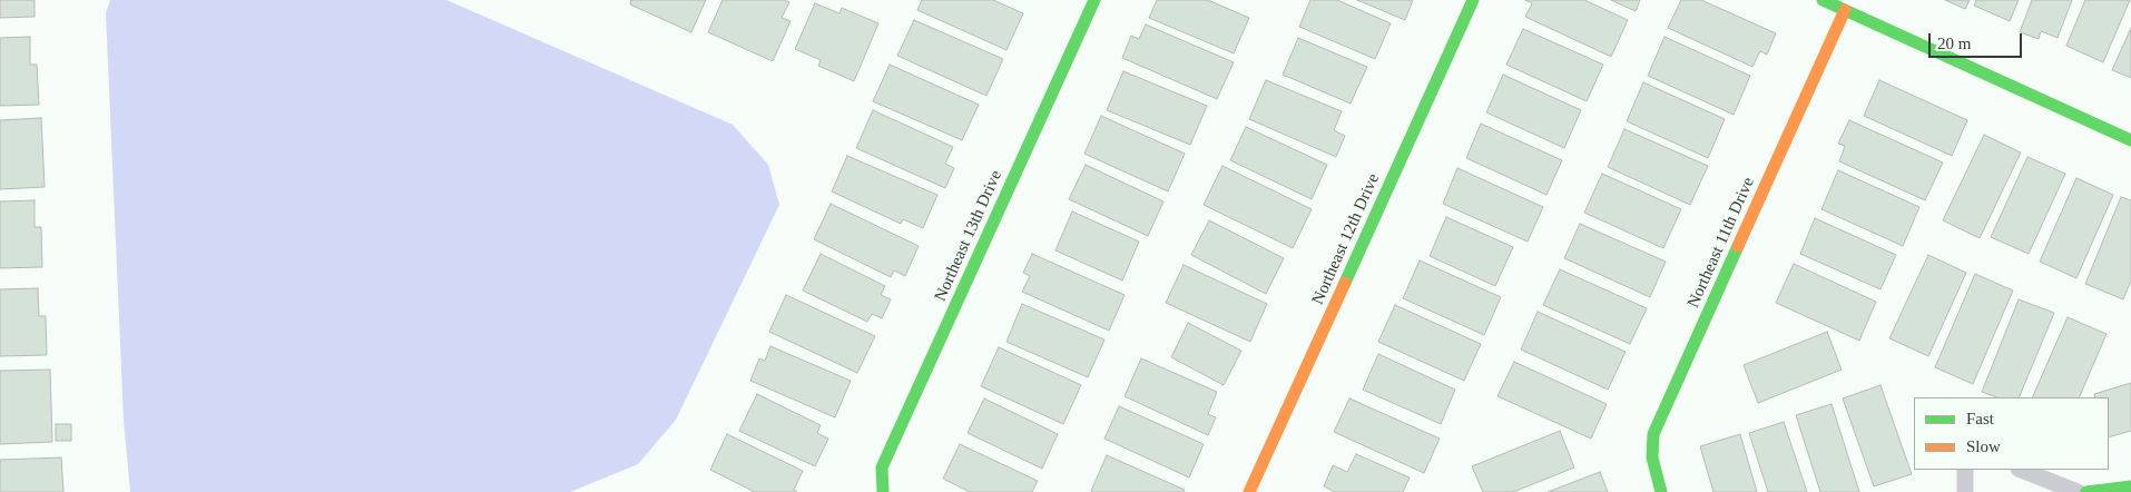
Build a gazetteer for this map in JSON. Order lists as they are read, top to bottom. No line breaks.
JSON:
{"streets":{"street":["Northeast 13th Drive","Northeast 12th Drive","Northeast 11th Drive"]},"legend":["Fast","Slow"],"scale_bar":"20 m"}
